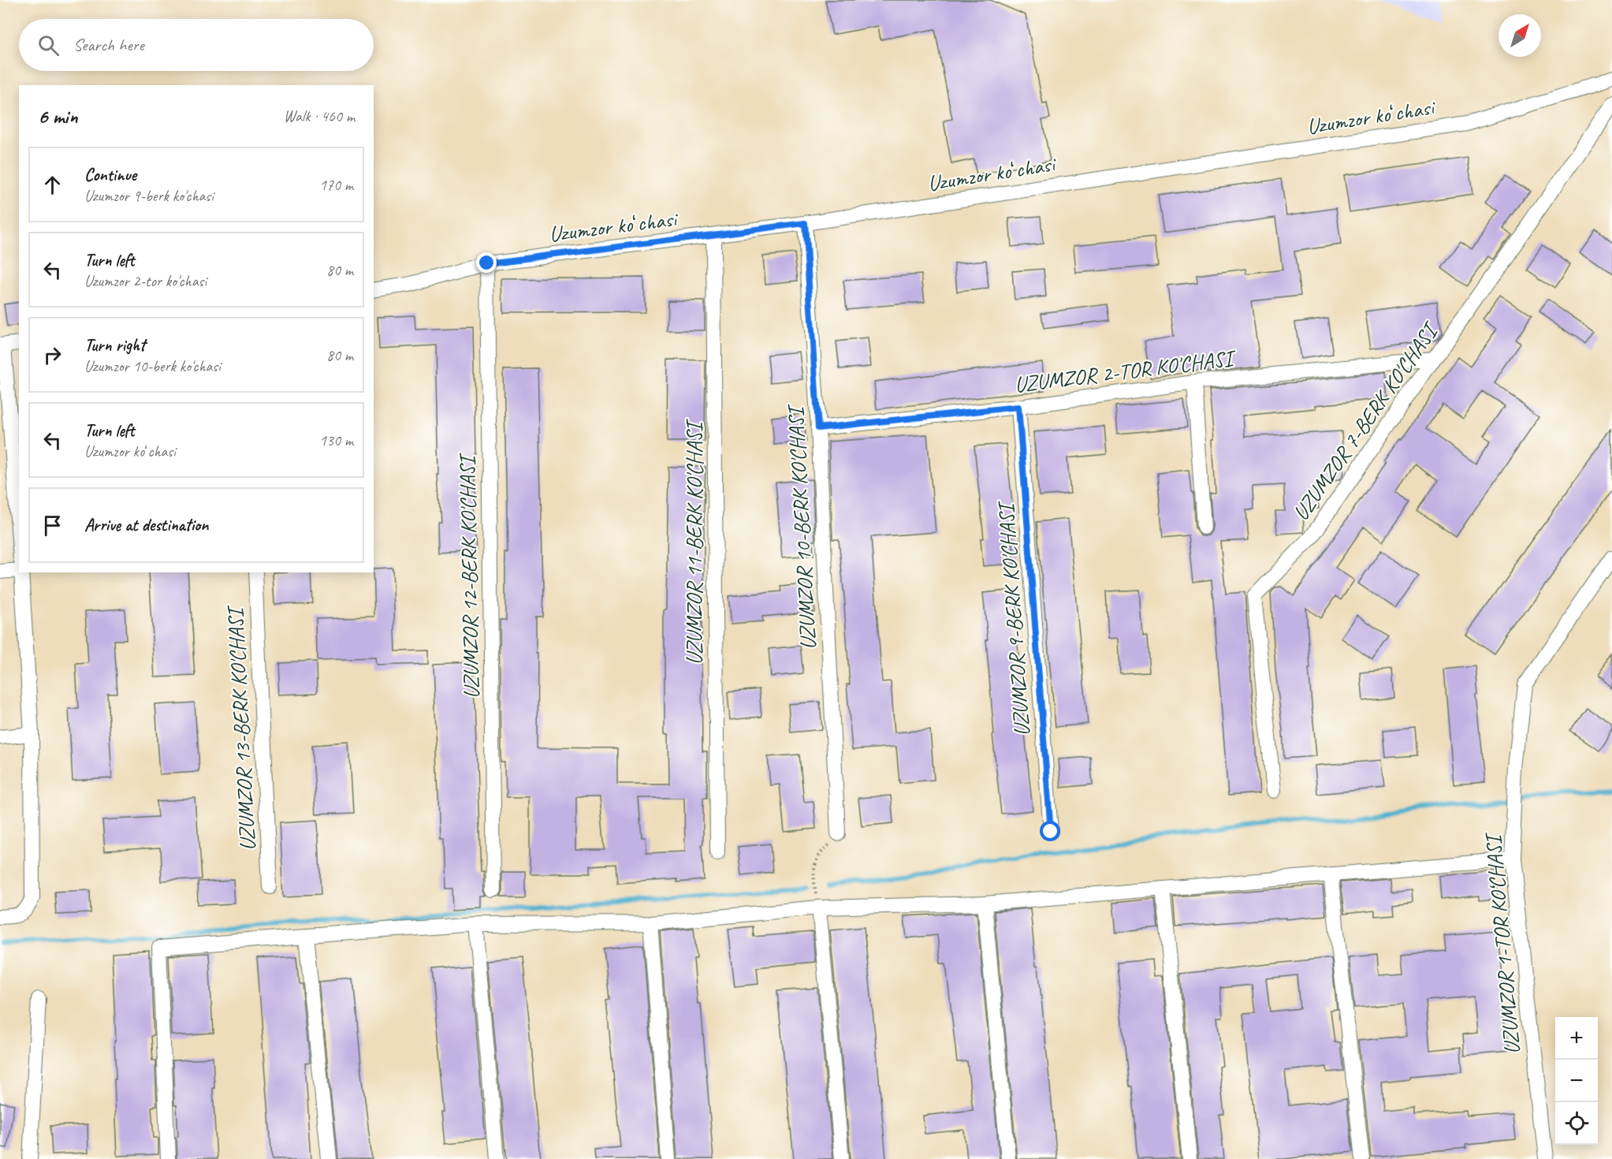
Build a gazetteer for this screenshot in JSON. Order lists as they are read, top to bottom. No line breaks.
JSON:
{"streets":{"street":["Uzumzor koʻchasi","UZUMZOR 2-TOR KO'CHASI","UZUMZOR 7-BERK KO'CHASI","UZUMZOR 10-BERK KO'CHASI","UZUMZOR 11-BERK KO'CHASI","UZUMZOR 12-BERK KO'CHASI","UZUMZOR 9-BERK KO'CHASI","UZUMZOR 13-BERK KO'CHASI","UZUMZOR 1-TOR KO‘CHASI"]},"crossings":[["Uzumzor koʻchasi","UZUMZOR 10-BERK KO'CHASI"],["Uzumzor koʻchasi","UZUMZOR 11-BERK KO'CHASI"],["Uzumzor koʻchasi","UZUMZOR 12-BERK KO'CHASI"],["UZUMZOR 2-TOR KO'CHASI","UZUMZOR 7-BERK KO'CHASI"],["UZUMZOR 2-TOR KO'CHASI","UZUMZOR 10-BERK KO'CHASI"],["UZUMZOR 2-TOR KO'CHASI","UZUMZOR 9-BERK KO'CHASI"]],"north":"top right","page":{"search":"Search here","heading":["6 min","Walk · 460 m"],"list":[["Continue","Uzumzor 9-berk ko'chasi","170 m"],["Turn left","Uzumzor 2-tor ko'chasi","80 m"],["Turn right","Uzumzor 10-berk ko'chasi","80 m"],["Turn left","Uzumzor koʻchasi","130 m"],"Arrive at destination"],"map_buttons":["+","−"]}}
